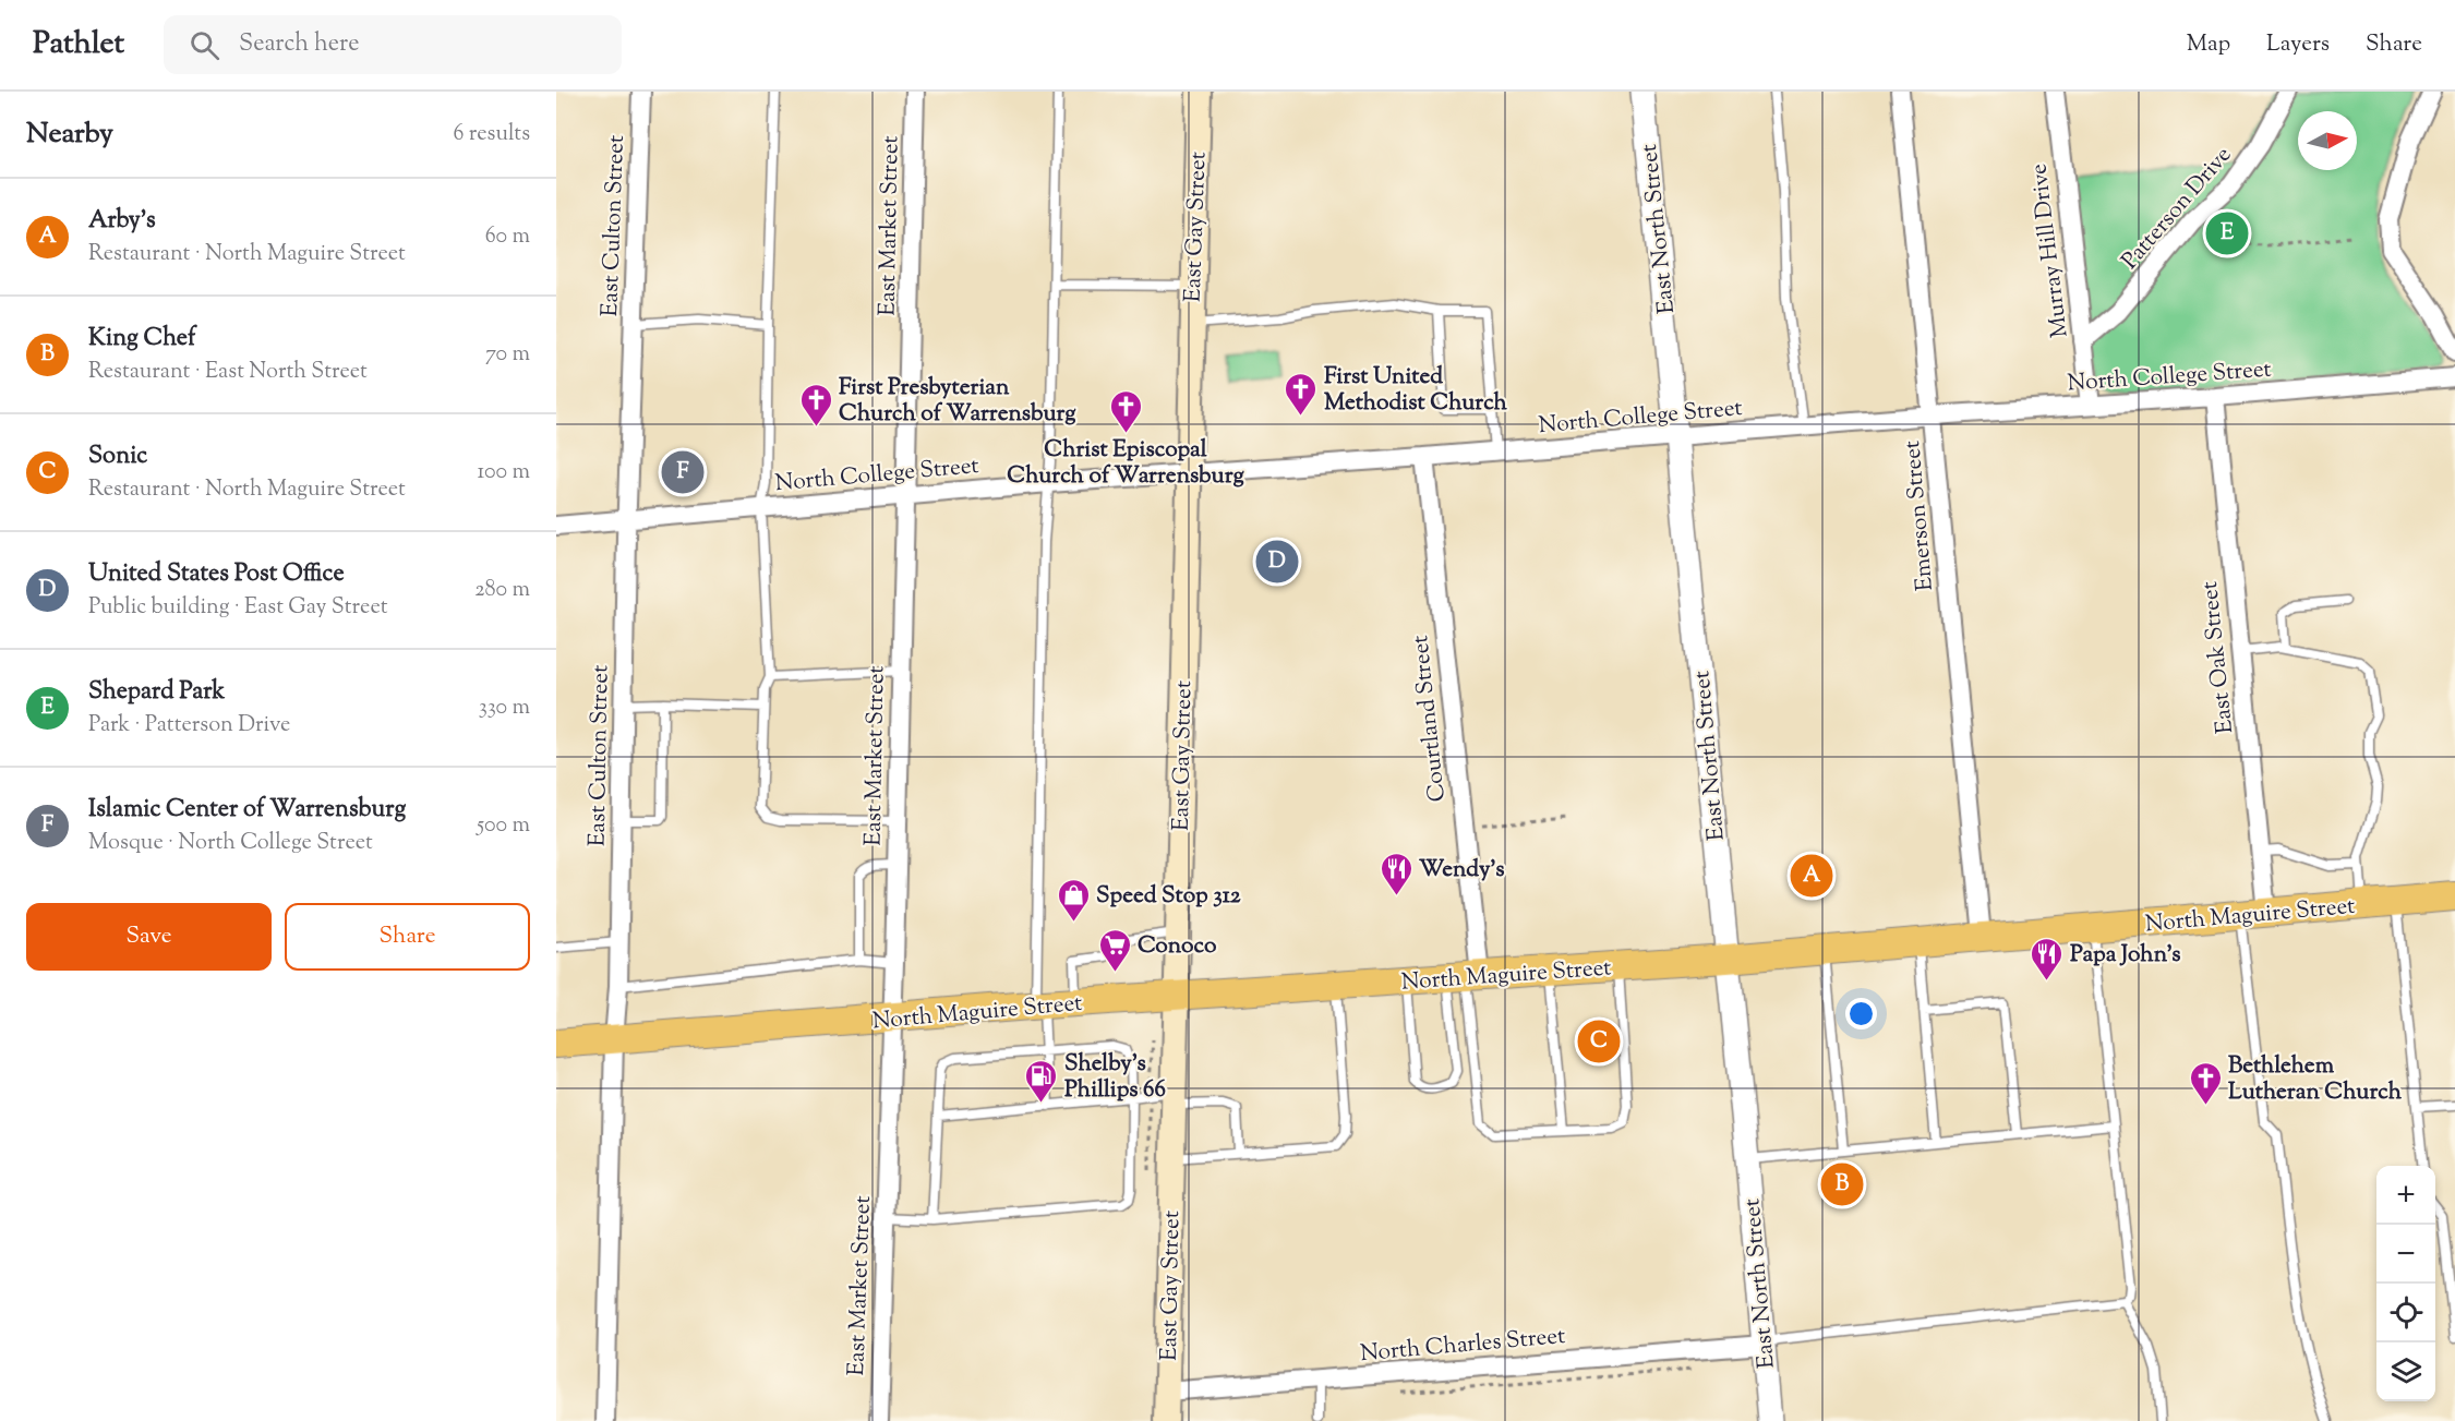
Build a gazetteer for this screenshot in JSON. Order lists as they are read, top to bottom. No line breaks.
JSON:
{"streets":{"main road":["East Gay Street","North Maguire Street"],"street":["Patterson Drive","East Culton Street","East Market Street","East North Street","Murray Hill Drive","North College Street","Emerson Street","East Oak Street","Courtland Street","North Charles Street"]},"crossings":[["Patterson Drive","Murray Hill Drive"],["East Culton Street","North College Street"],["East Culton Street","North Maguire Street"],["East Market Street","North College Street"],["East Market Street","North Maguire Street"],["East Gay Street","North College Street"],["East Gay Street","North Maguire Street"],["East Gay Street","North Charles Street"],["East North Street","North College Street"],["East North Street","North Maguire Street"],["East North Street","North Charles Street"],["Murray Hill Drive","North College Street"],["North College Street","Emerson Street"],["North College Street","East Oak Street"],["North College Street","Courtland Street"],["Emerson Street","North Maguire Street"],["East Oak Street","North Maguire Street"],["Courtland Street","North Maguire Street"]],"places":{"church":["First United Methodist Church","First Presbyterian Church of Warrensburg","Christ Episcopal Church of Warrensburg","Bethlehem Lutheran Church"],"restaurant":["Wendy's","Papa John's"],"shop":["Speed Stop 312"],"supermarket":["Conoco"],"fuel station":["Shelby's Phillips 66"]},"north":"right","page":{"header":"Pathlet","search":"Search here","nav":["Map","Layers","Share"],"heading":["Nearby","6 results"],"list":[{"mark":"A","name":"Arby's","note":"Restaurant · North Maguire Street","value":"60 m"},{"mark":"B","name":"King Chef","note":"Restaurant · East North Street","value":"70 m"},{"mark":"C","name":"Sonic","note":"Restaurant · North Maguire Street","value":"100 m"},{"mark":"D","name":"United States Post Office","note":"Public building · East Gay Street","value":"280 m"},{"mark":"E","name":"Shepard Park","note":"Park · Patterson Drive","value":"330 m"},{"mark":"F","name":"Islamic Center of Warrensburg","note":"Mosque · North College Street","value":"500 m"}],"pins":["E","F","D","A","C","B"],"buttons":["Save","Share"],"map_buttons":["+","−"]}}
